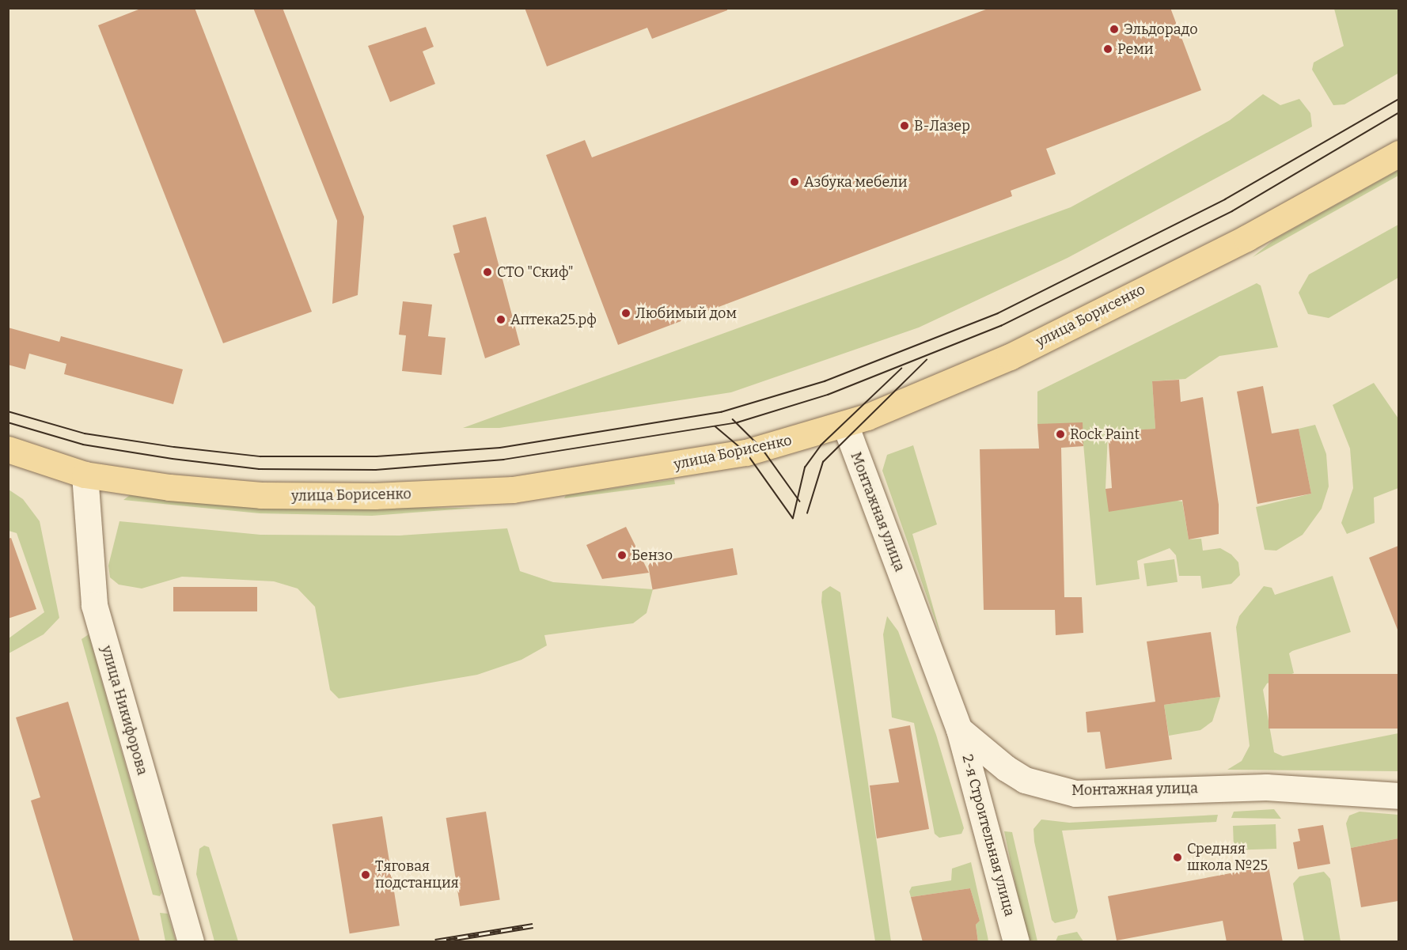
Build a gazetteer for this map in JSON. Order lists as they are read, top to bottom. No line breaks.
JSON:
{"streets":{"main road":["улица Борисенко","Монтажная улица","улица Никифорова","2-я Строительная улица"]},"crossings":[["улица Борисенко","Монтажная улица"],["улица Борисенко","улица Никифорова"],["Монтажная улица","2-я Строительная улица"]],"places":["Эльдорадо","Реми","В-Лазер","Азбука мебели","СТО \"Скиф\"","Любимый дом","Аптека25.рф","Rock Paint","Бензо","Средняя школа №25","Тяговая подстанция"]}
